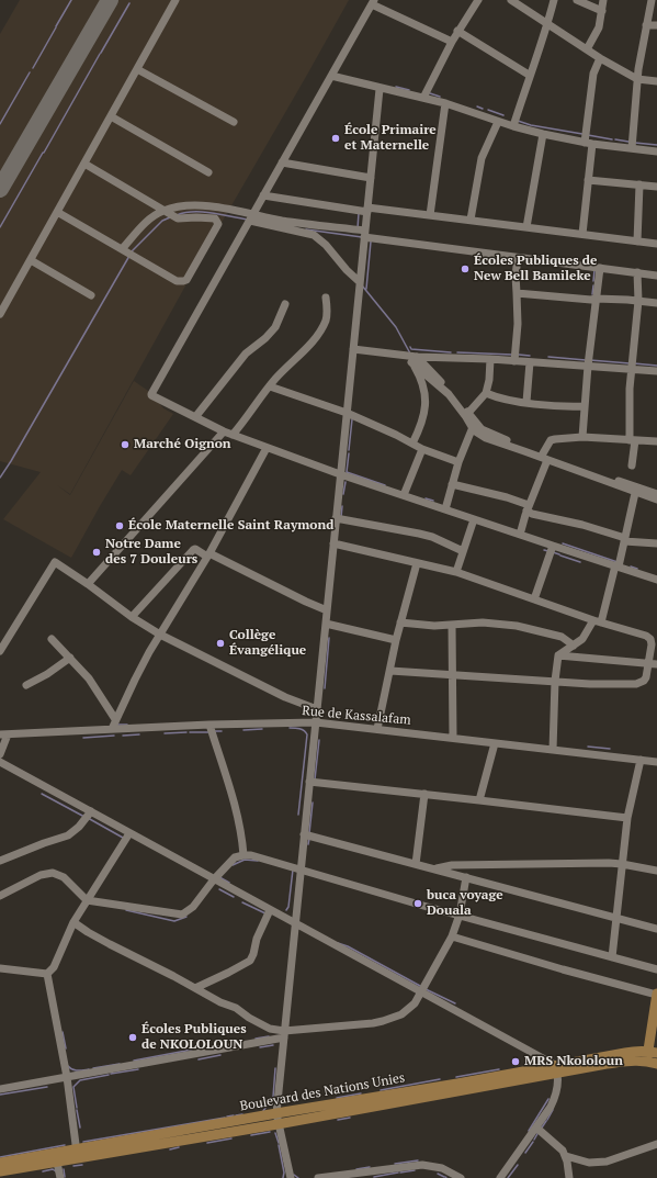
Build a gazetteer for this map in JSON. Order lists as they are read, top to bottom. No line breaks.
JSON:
{"streets":{"main road":["Boulevard des Nations Unies"],"street":["Rue de Kassalafam"]},"places":["École Primaire et Maternelle","Écoles Publiques de New Bell Bamileke","Marché Oignon","École Maternelle Saint Raymond","Notre Dame des 7 Douleurs","Collège Évangélique","buca voyage Douala","Écoles Publiques de NKOLOLOUN","MRS Nkololoun"]}
